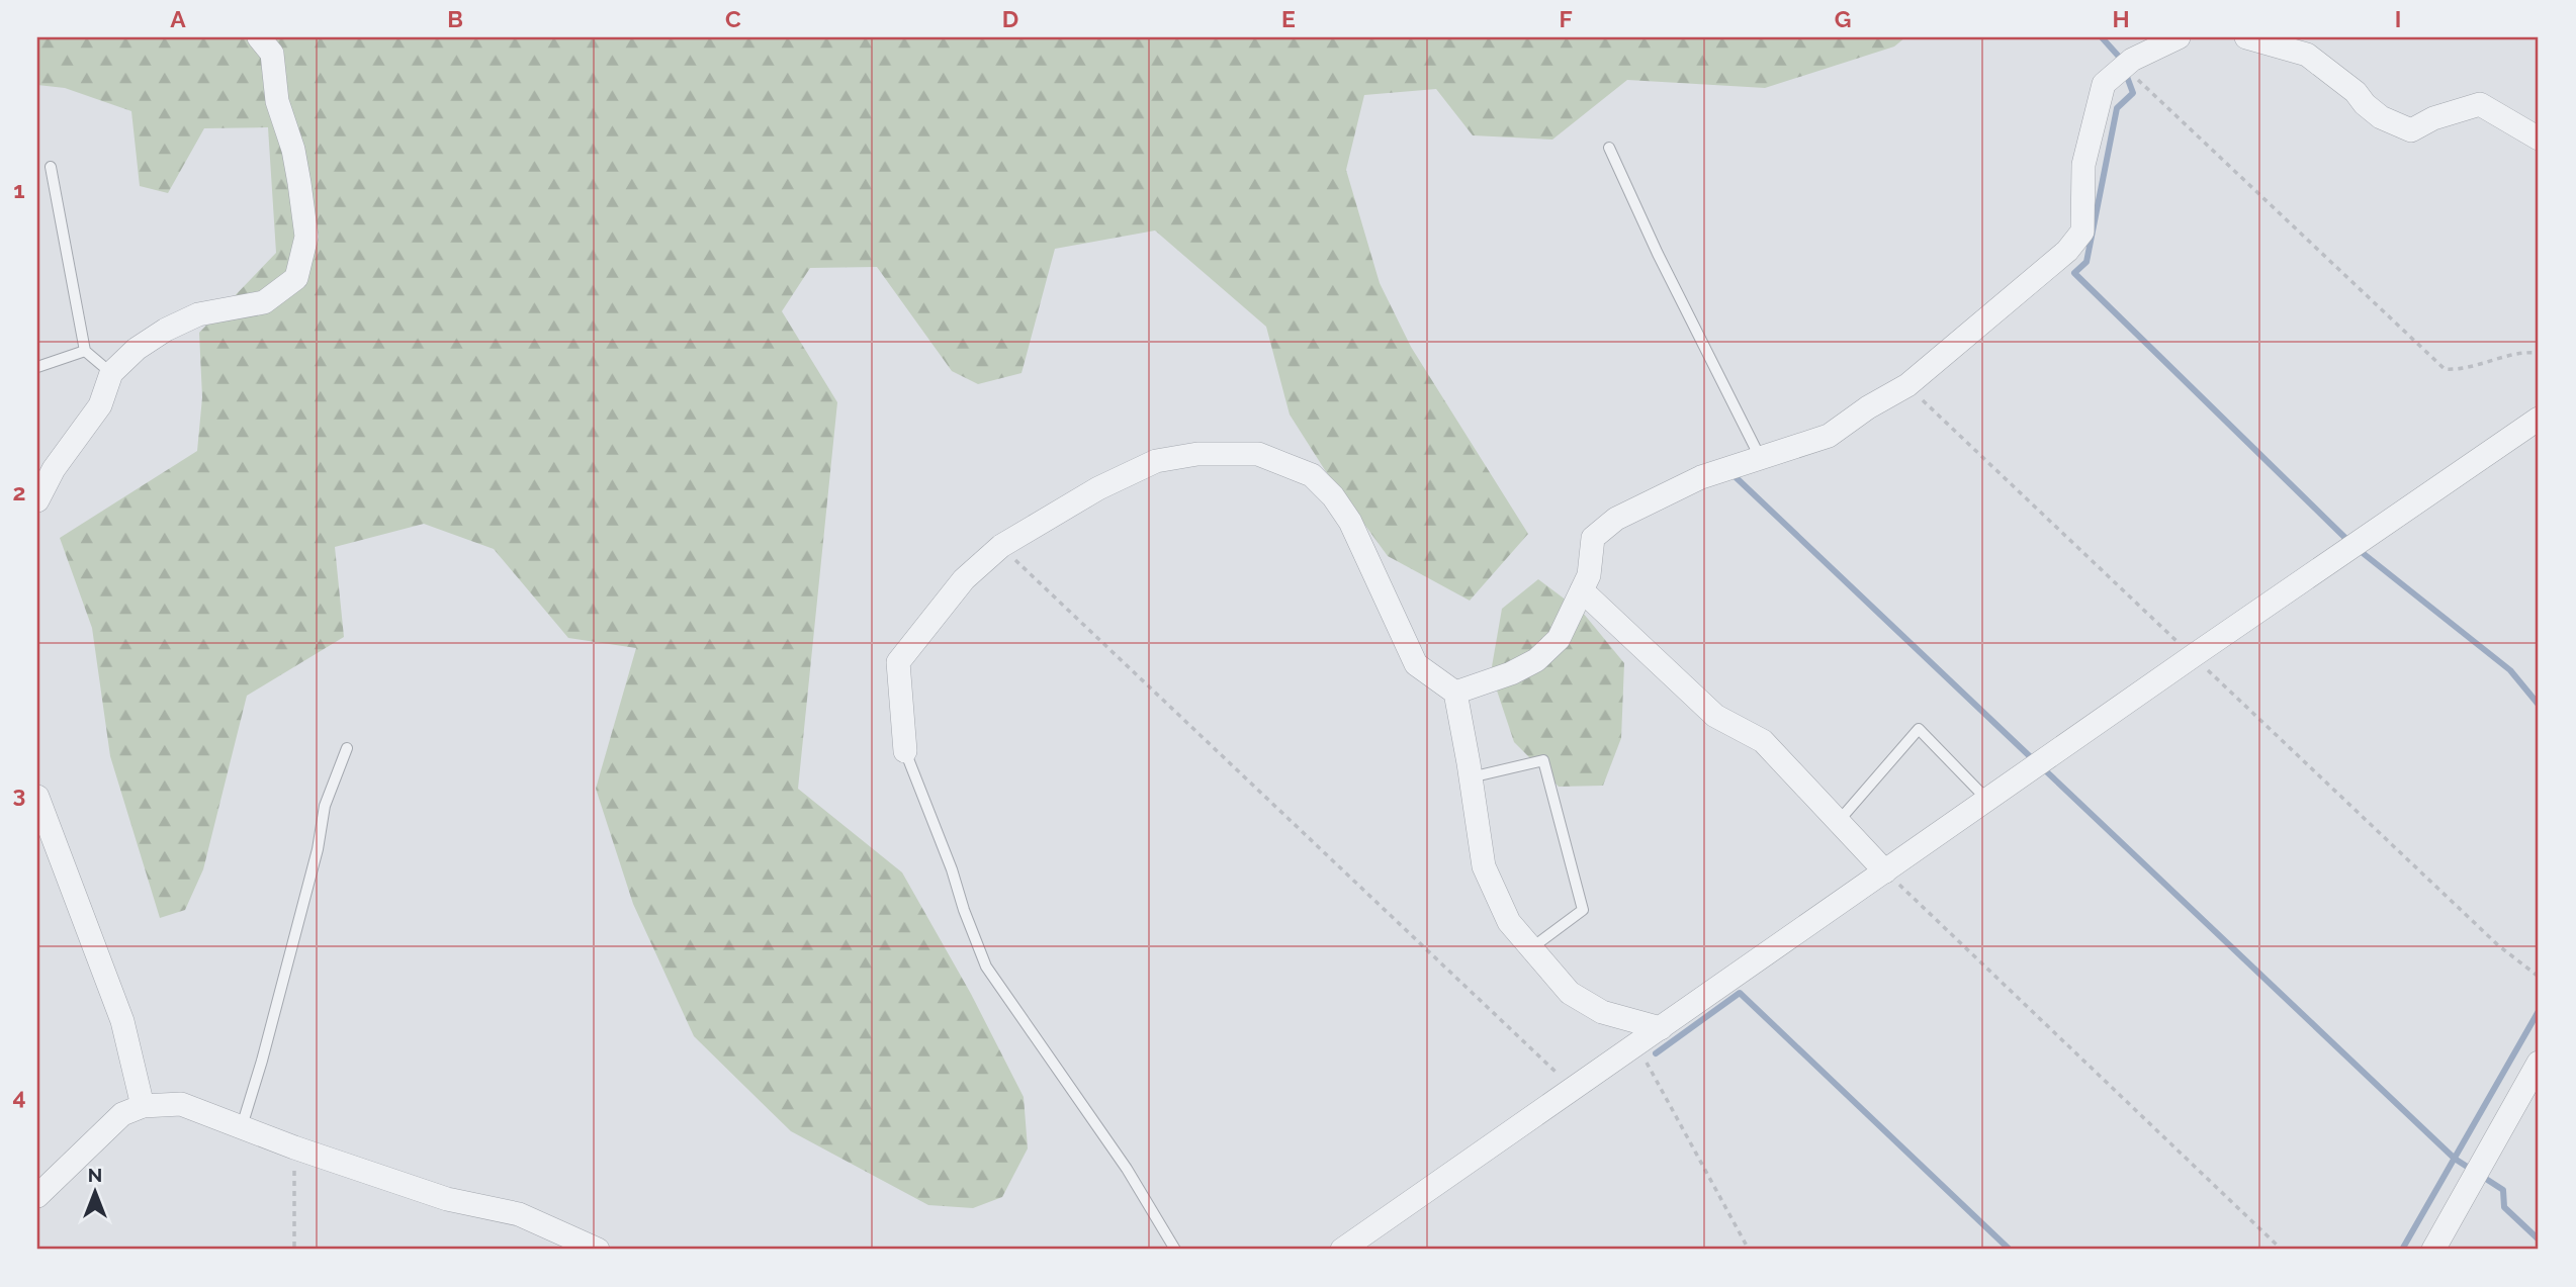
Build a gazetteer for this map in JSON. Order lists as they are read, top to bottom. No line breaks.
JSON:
{"north":"top","grid":{"columns":["A","B","C","D","E","F","G","H","I"],"rows":["1","2","3","4"]}}
